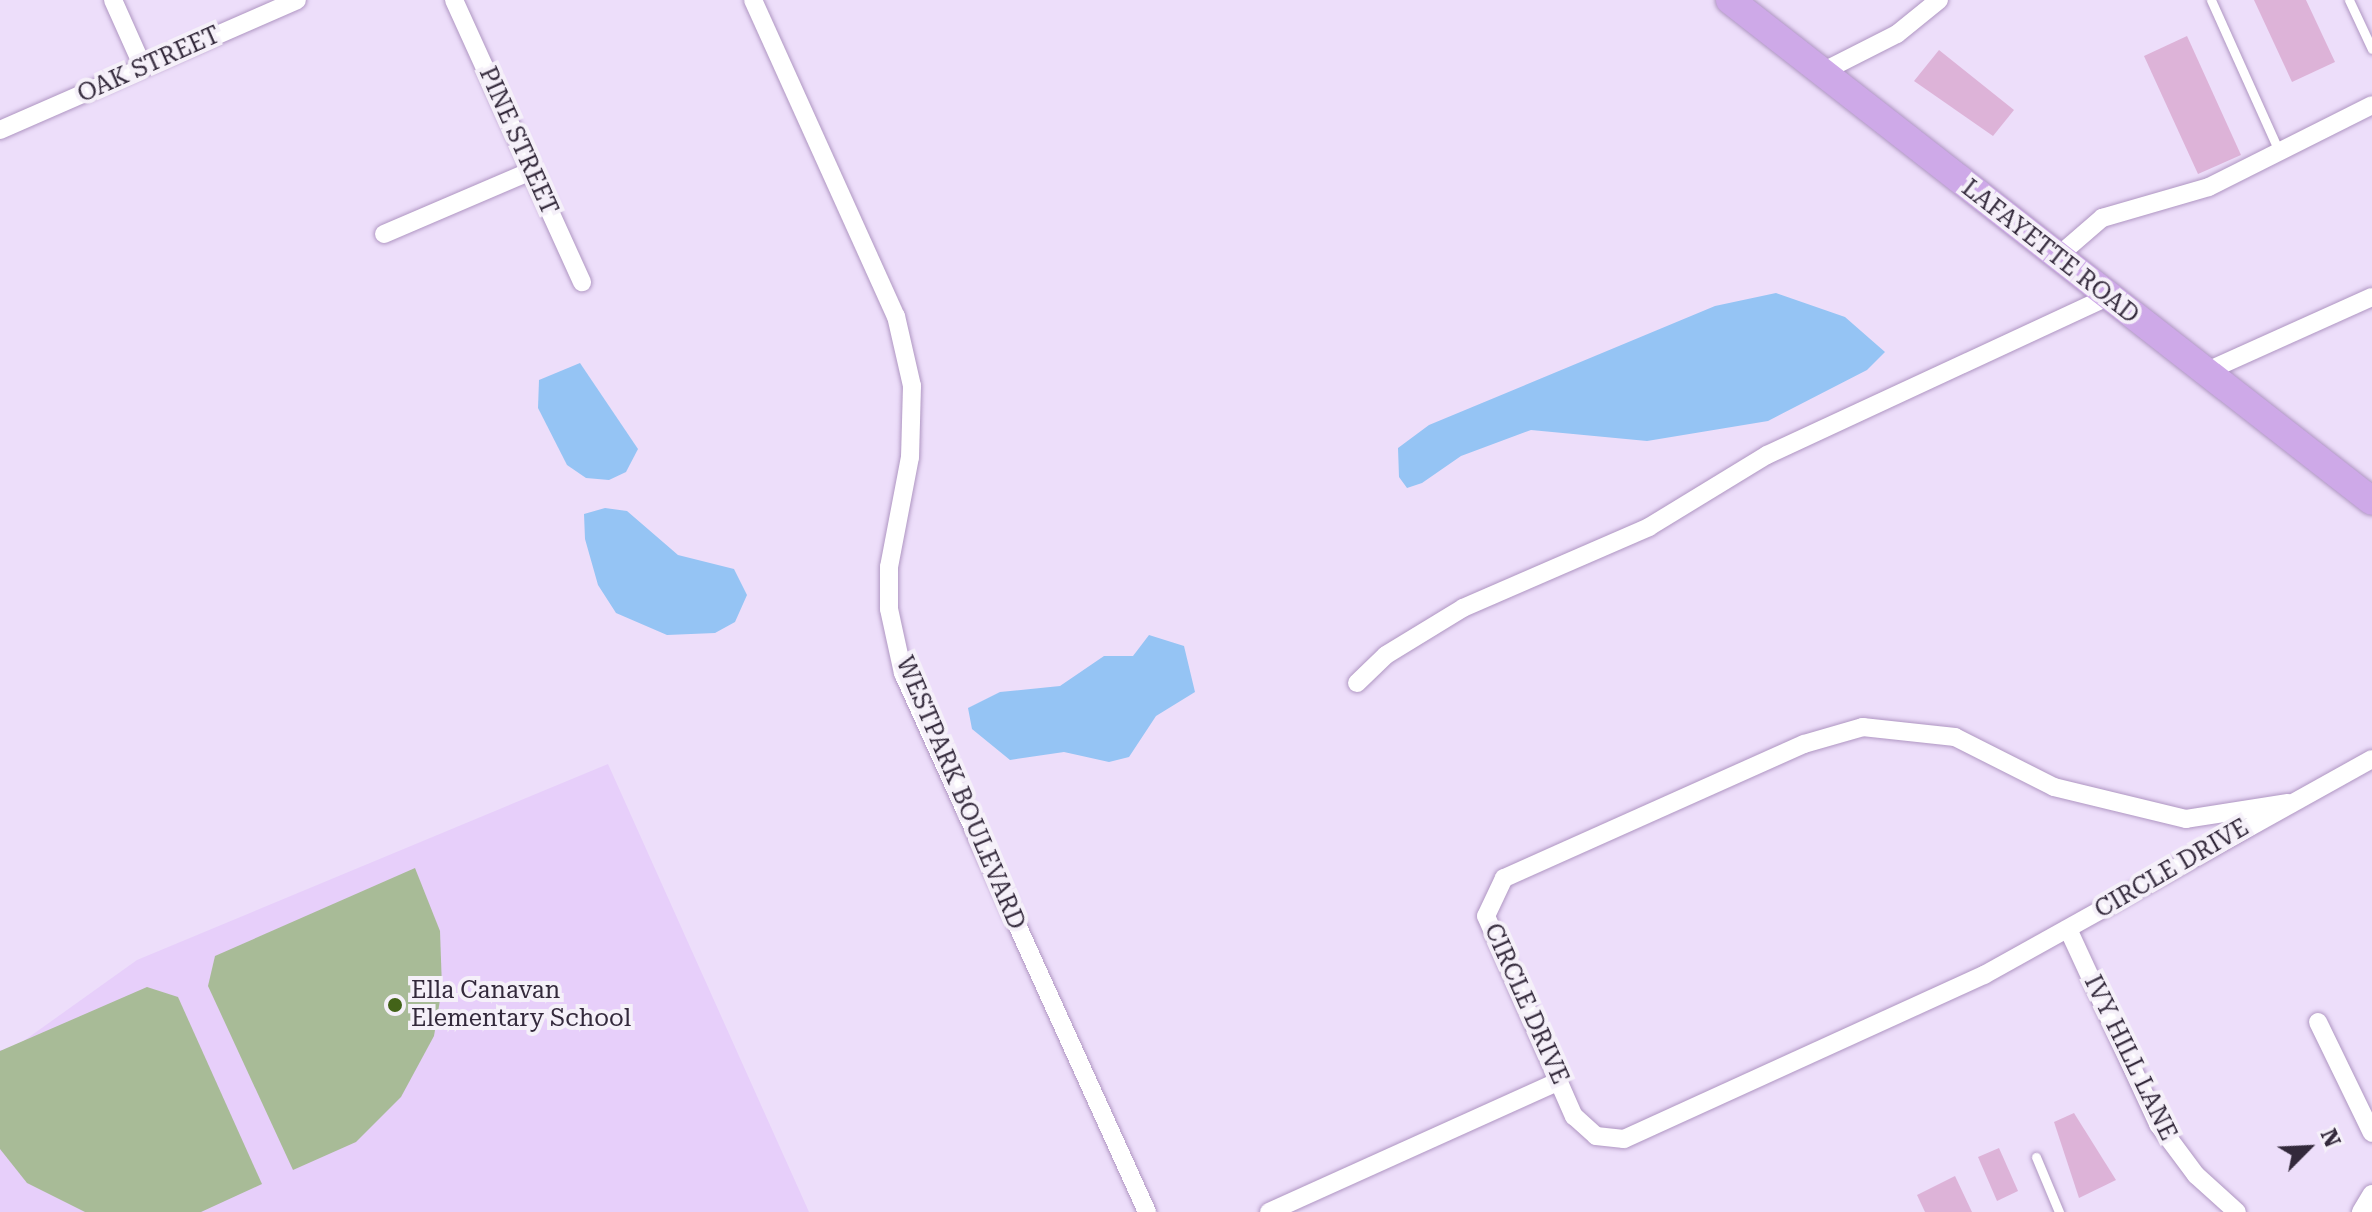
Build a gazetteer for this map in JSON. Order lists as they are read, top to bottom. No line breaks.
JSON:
{"streets":{"main road":["LAFAYETTE ROAD"],"street":["OAK STREET","PINE STREET","WESTPARK BOULEVARD","CIRCLE DRIVE","IVY HILL LANE"]},"crossings":[["CIRCLE DRIVE","IVY HILL LANE"]],"places":["Ella Canavan Elementary School"],"north":"top right"}
